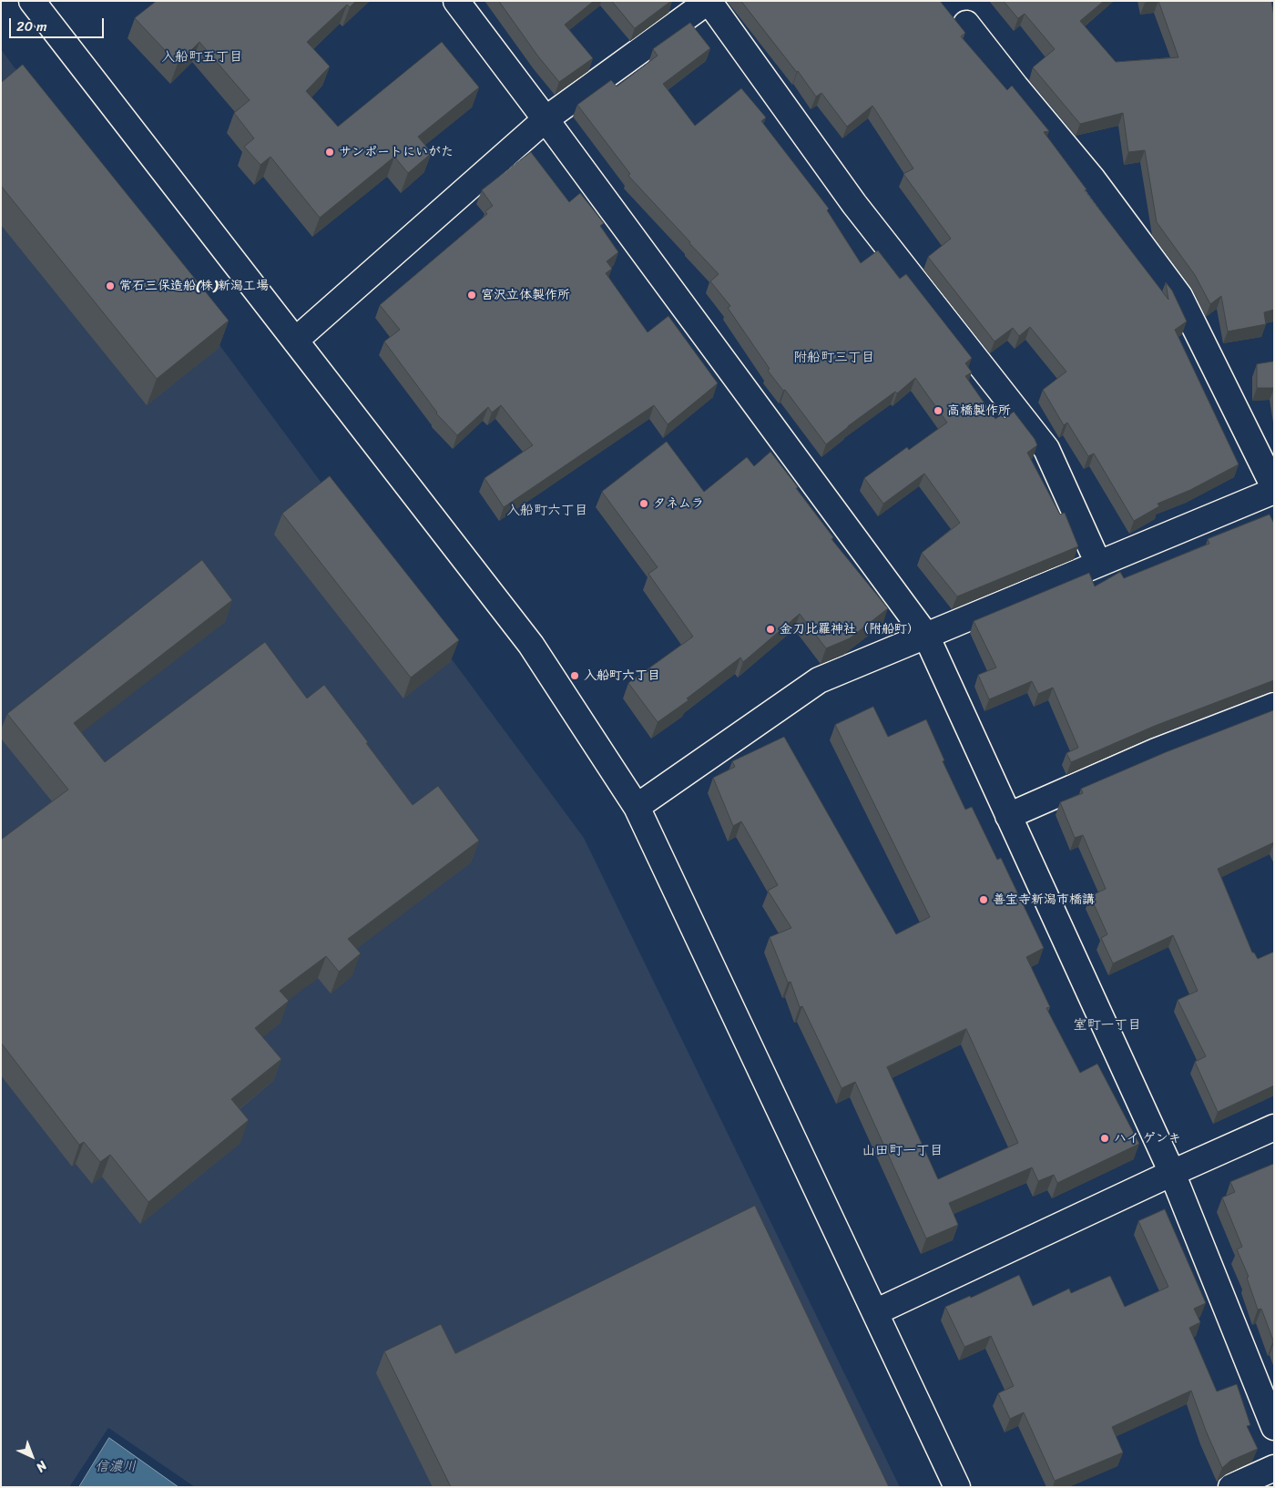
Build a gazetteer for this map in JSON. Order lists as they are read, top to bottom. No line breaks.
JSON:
{"districts":["入船町五丁目","附船町三丁目","入船町六丁目","室町一丁目","山田町一丁目"],"water":["信濃川"],"places":["サンポートにいがた","常石三保造船(株)新潟工場","宮沢立体製作所","高橋製作所","タネムラ","金刀比羅神社（附船町）","入船町六丁目","善宝寺新潟市橋講","ハイ ゲンキ"],"scale_bar":"20 m","north":"bottom right"}
